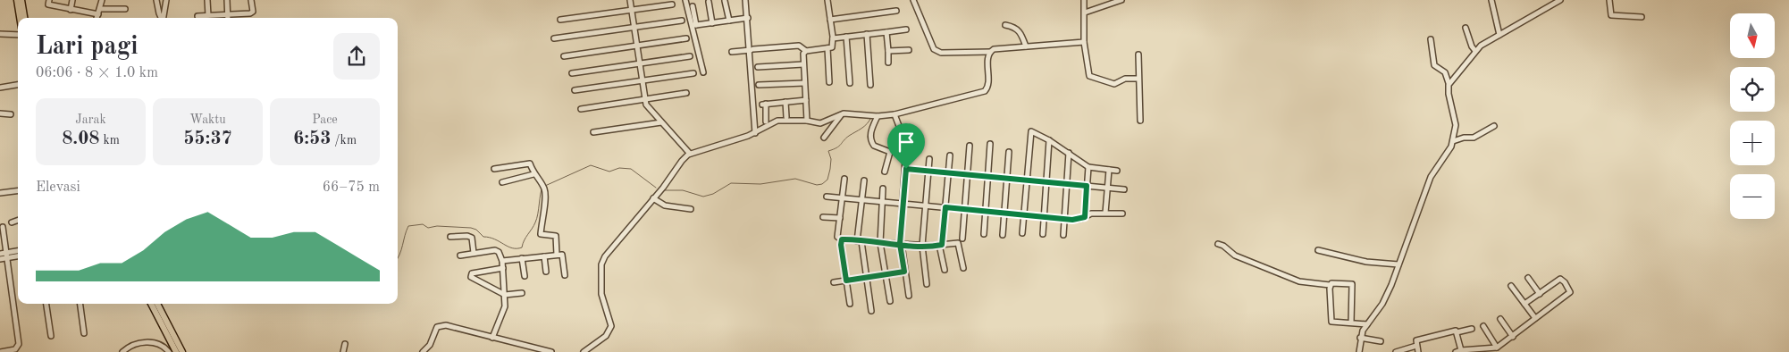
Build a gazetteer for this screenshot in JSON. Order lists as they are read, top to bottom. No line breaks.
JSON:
{"north":"bottom","page":{"map_buttons":["+","−"],"heading":["Lari pagi","06:06 · 8 × 1.0 km"],"stats":[["Jarak","8.08 km"],["Waktu","55:37"],["Pace","6:53 /km"]],"chart":["Elevasi","66–75 m"]}}
